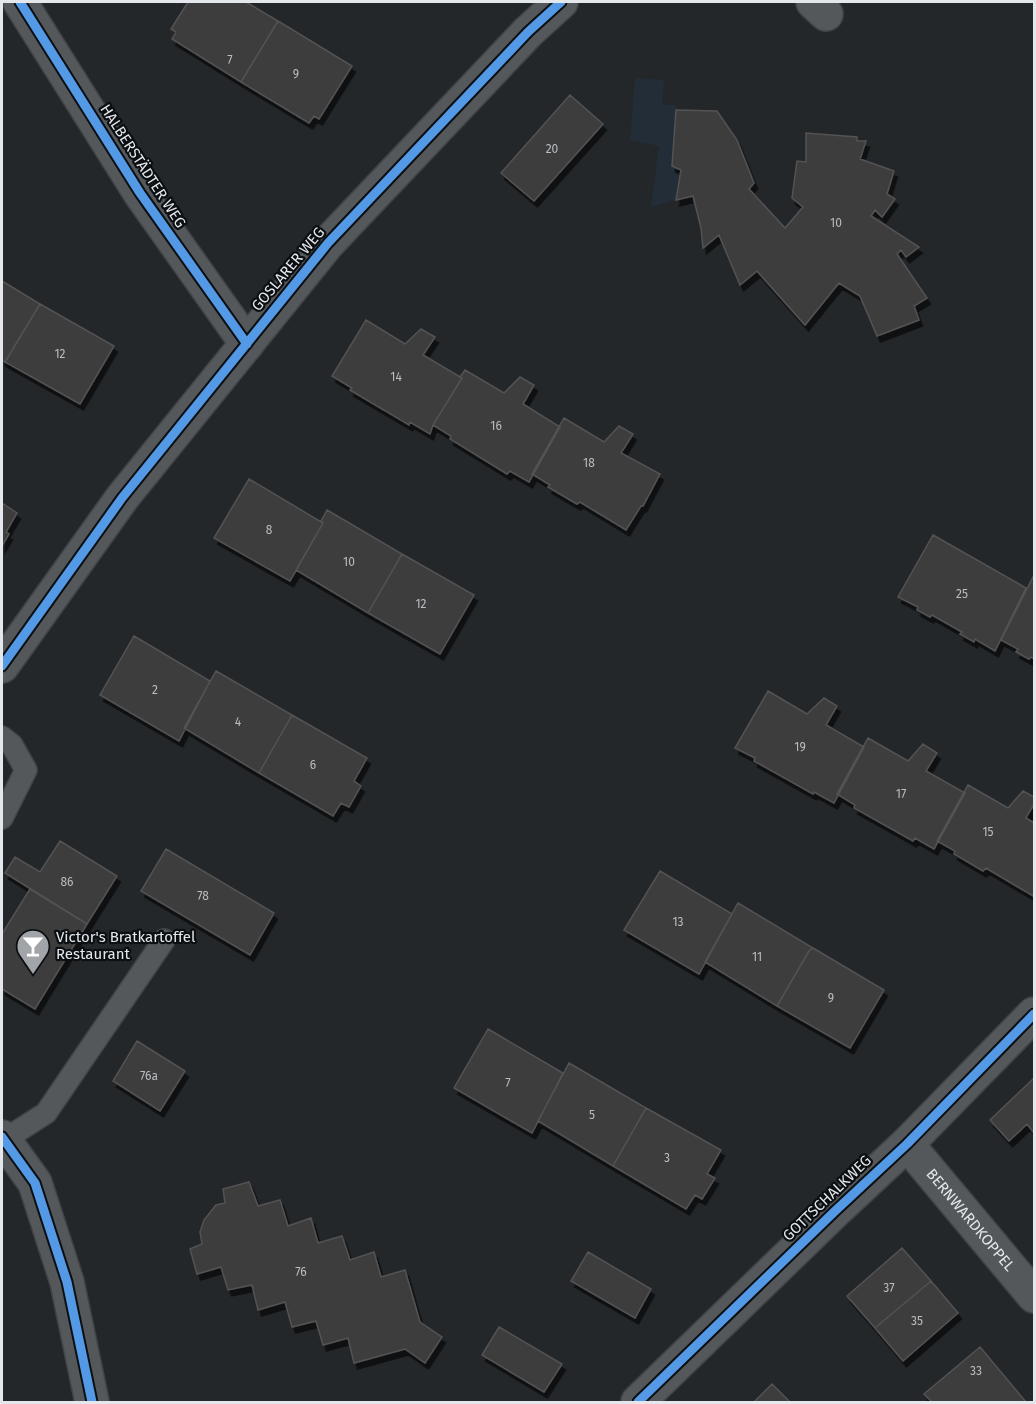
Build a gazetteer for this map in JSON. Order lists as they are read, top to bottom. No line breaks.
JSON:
{"streets":{"street":["HALBERSTÄDTER WEG","GOSLARER WEG","GOTTSCHALKWEG","BERNWARDKOPPEL"]},"crossings":[["HALBERSTÄDTER WEG","GOSLARER WEG"],["GOTTSCHALKWEG","BERNWARDKOPPEL"]],"places":{"bar":["Victor's Bratkartoffel Restaurant"]},"house_numbers":["7","9","20","10","12","14","16","18","8","10","25","12","2","4","19","6","17","15","86","78","13","11","9","76a","7","5","3","76","37","35","33"]}
